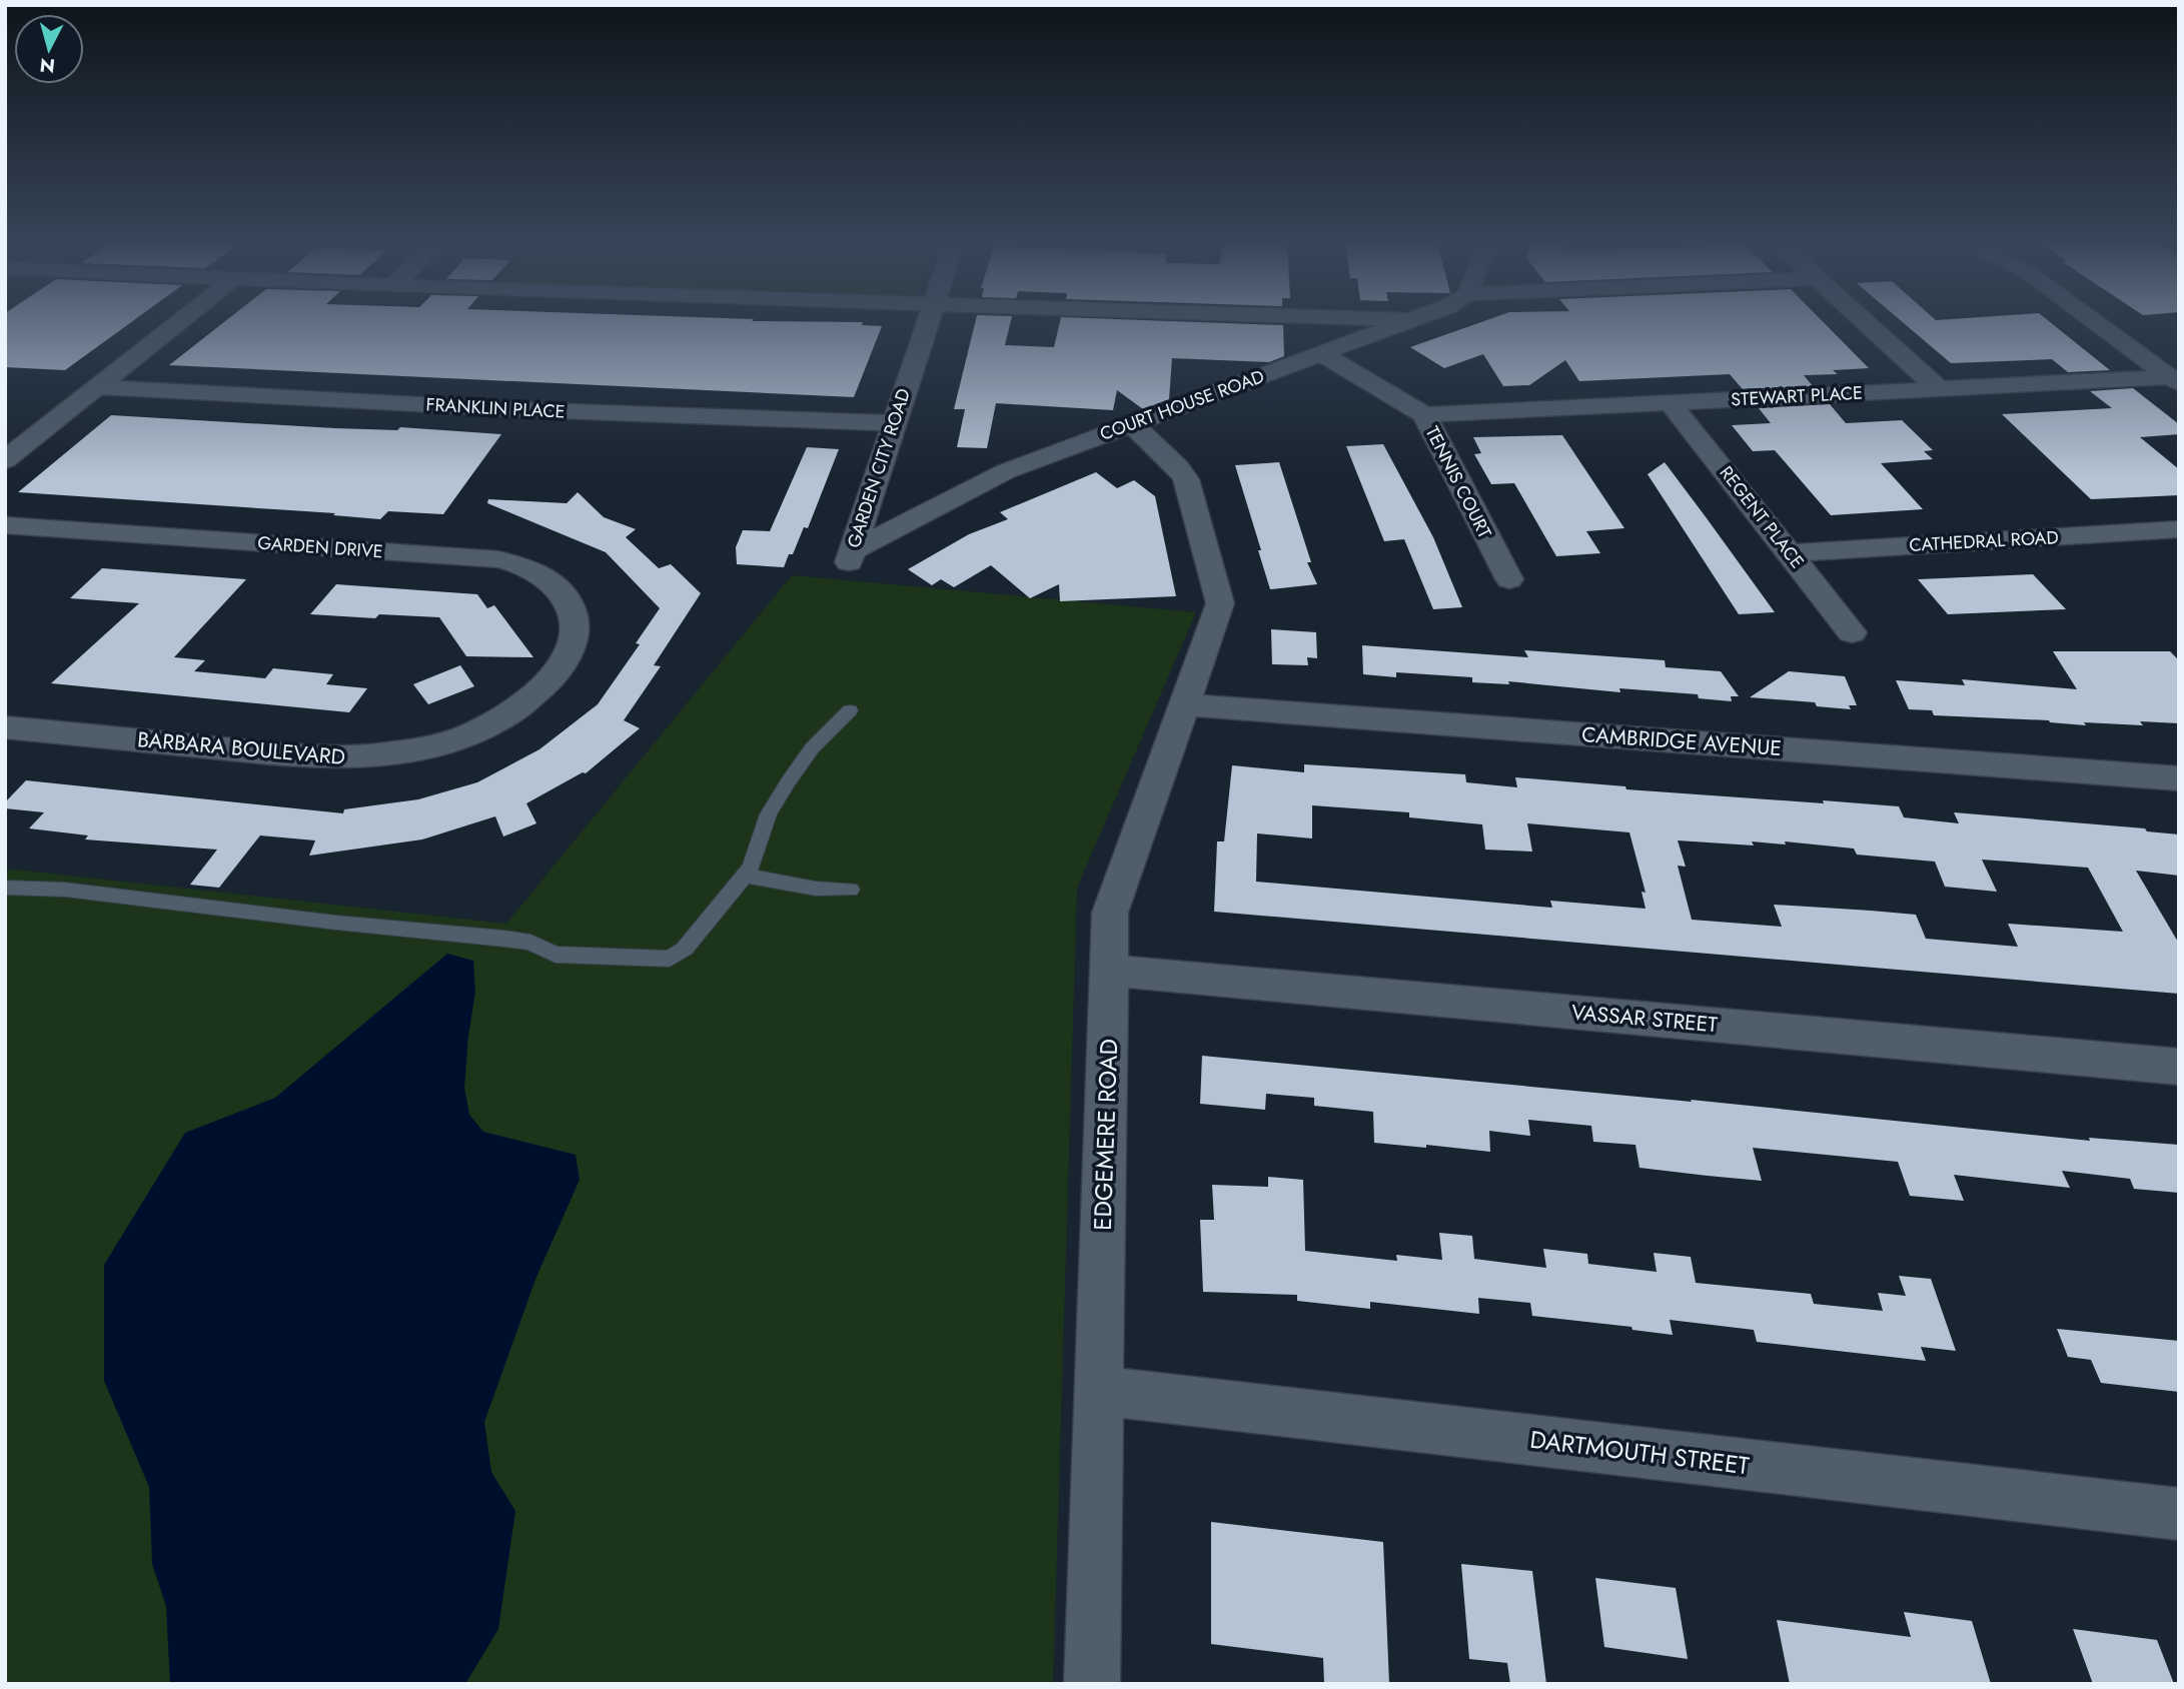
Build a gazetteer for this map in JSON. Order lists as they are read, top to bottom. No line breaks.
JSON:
{"streets":{"street":["STEWART PLACE","COURT HOUSE ROAD","FRANKLIN PLACE","GARDEN CITY ROAD","TENNIS COURT","REGENT PLACE","CATHEDRAL ROAD","GARDEN DRIVE","CAMBRIDGE AVENUE","BARBARA BOULEVARD","VASSAR STREET","EDGEMERE ROAD","DARTMOUTH STREET"]},"crossings":[["STEWART PLACE","TENNIS COURT"],["STEWART PLACE","REGENT PLACE"],["COURT HOUSE ROAD","GARDEN CITY ROAD"],["COURT HOUSE ROAD","TENNIS COURT"],["COURT HOUSE ROAD","EDGEMERE ROAD"],["FRANKLIN PLACE","GARDEN CITY ROAD"],["REGENT PLACE","CATHEDRAL ROAD"],["GARDEN DRIVE","BARBARA BOULEVARD"],["CAMBRIDGE AVENUE","EDGEMERE ROAD"],["VASSAR STREET","EDGEMERE ROAD"],["EDGEMERE ROAD","DARTMOUTH STREET"]],"north":"bottom"}
